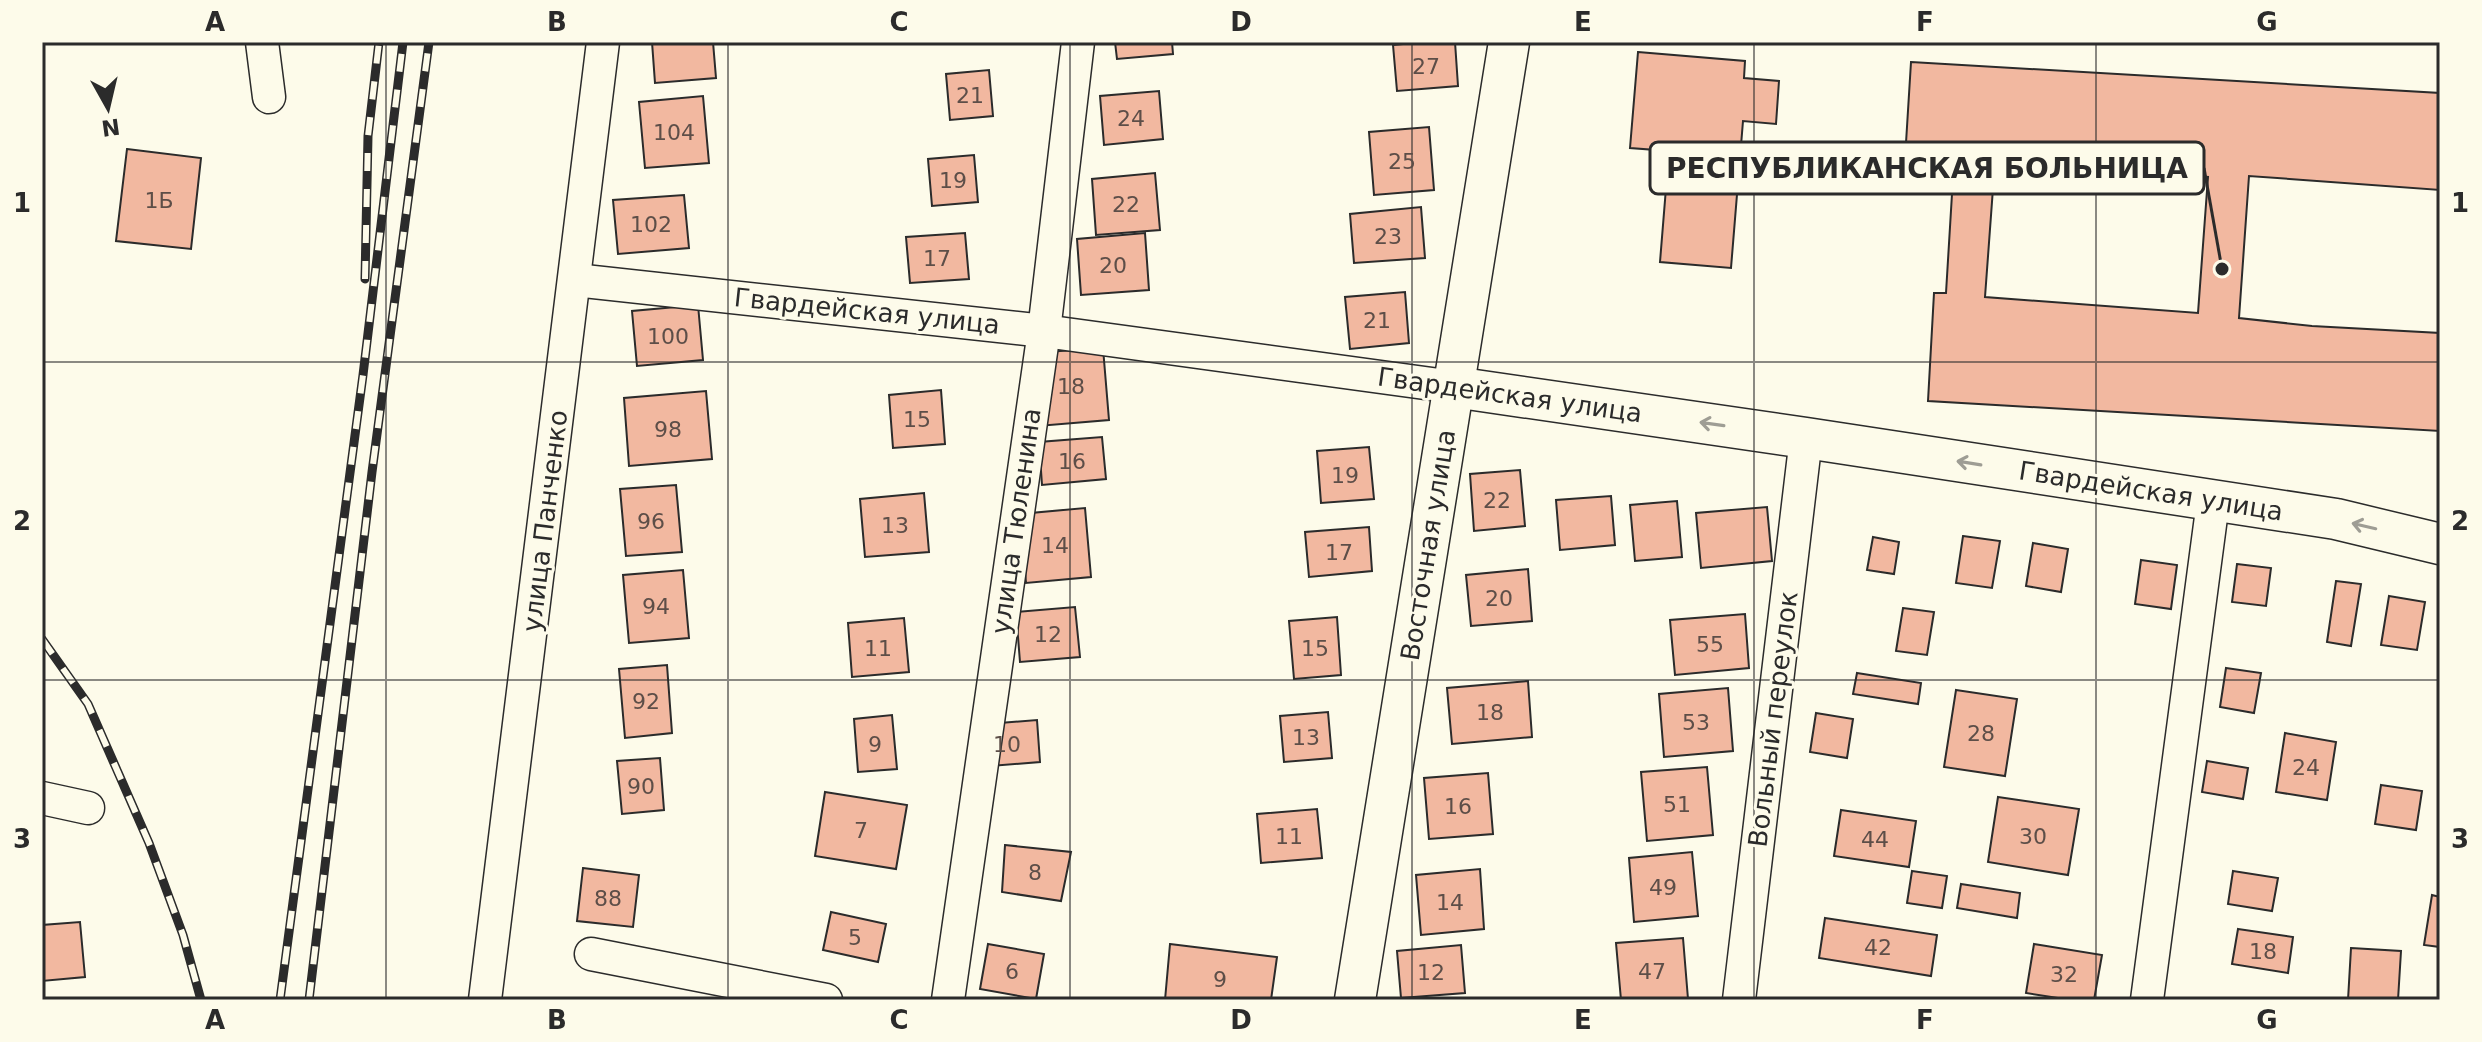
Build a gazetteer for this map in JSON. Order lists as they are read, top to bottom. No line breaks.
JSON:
{"streets":{"street":["Гвардейская улица","улица Панченко","улица Тюленина","Восточная улица","Вольный переулок"]},"crossings":[["Гвардейская улица","улица Панченко"],["Гвардейская улица","улица Тюленина"],["Гвардейская улица","Восточная улица"],["Гвардейская улица","Вольный переулок"]],"one_way":["Гвардейская улица"],"places":["РЕСПУБЛИКАНСКАЯ БОЛЬНИЦА"],"house_numbers":["27","21","24","104","25","19","1Б","22","102","23","17","20","21","100","18","15","98","16","19","22","96","13","14","17","20","94","12","55","11","15","92","18","53","28","13","9","10","24","90","51","16","7","11","30","44","8","49","88","14","5","42","18","6","47","12","32","9"],"north":"bottom","grid":{"columns":["A","B","C","D","E","F","G"],"rows":["1","2","3"]}}
